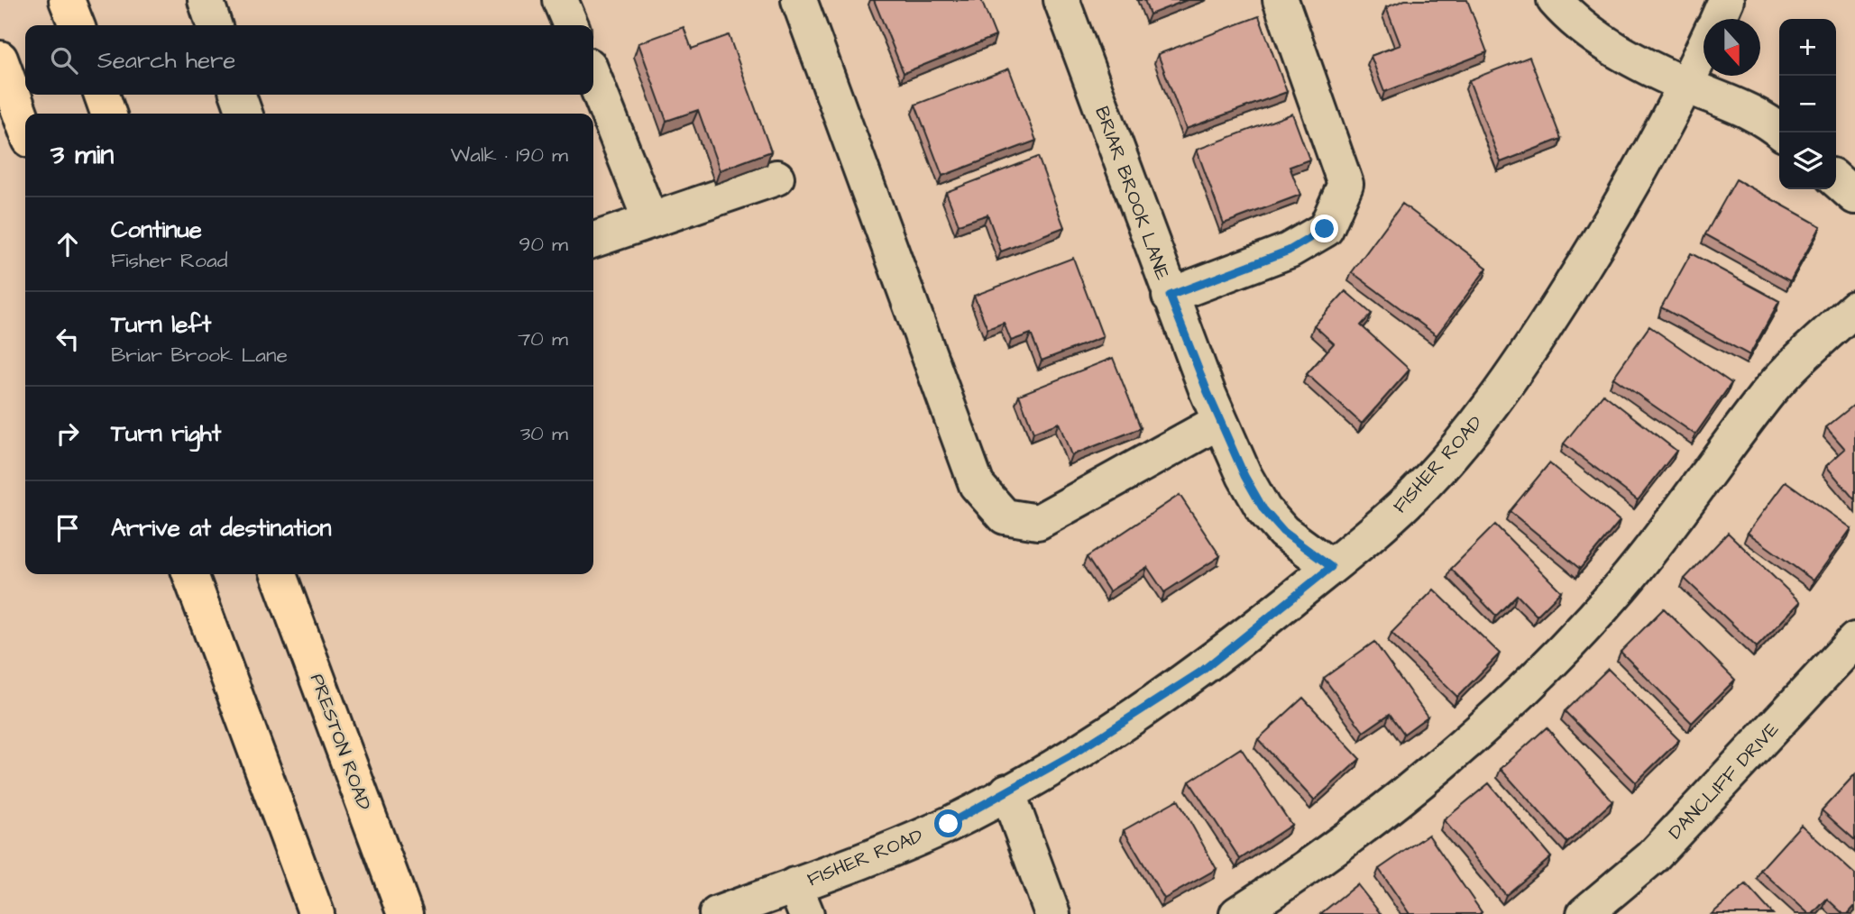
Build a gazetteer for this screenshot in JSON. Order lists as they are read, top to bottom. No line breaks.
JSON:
{"streets":{"main road":["PRESTON ROAD"],"street":["BRIAR BROOK LANE","FISHER ROAD","DANCLIFF DRIVE"]},"crossings":[["BRIAR BROOK LANE","FISHER ROAD"]],"north":"bottom","page":{"map_buttons":["+","−"],"search":"Search here","heading":["3 min","Walk · 190 m"],"list":[["Continue","Fisher Road","90 m"],["Turn left","Briar Brook Lane","70 m"],["Turn right","30 m"],"Arrive at destination"]}}
